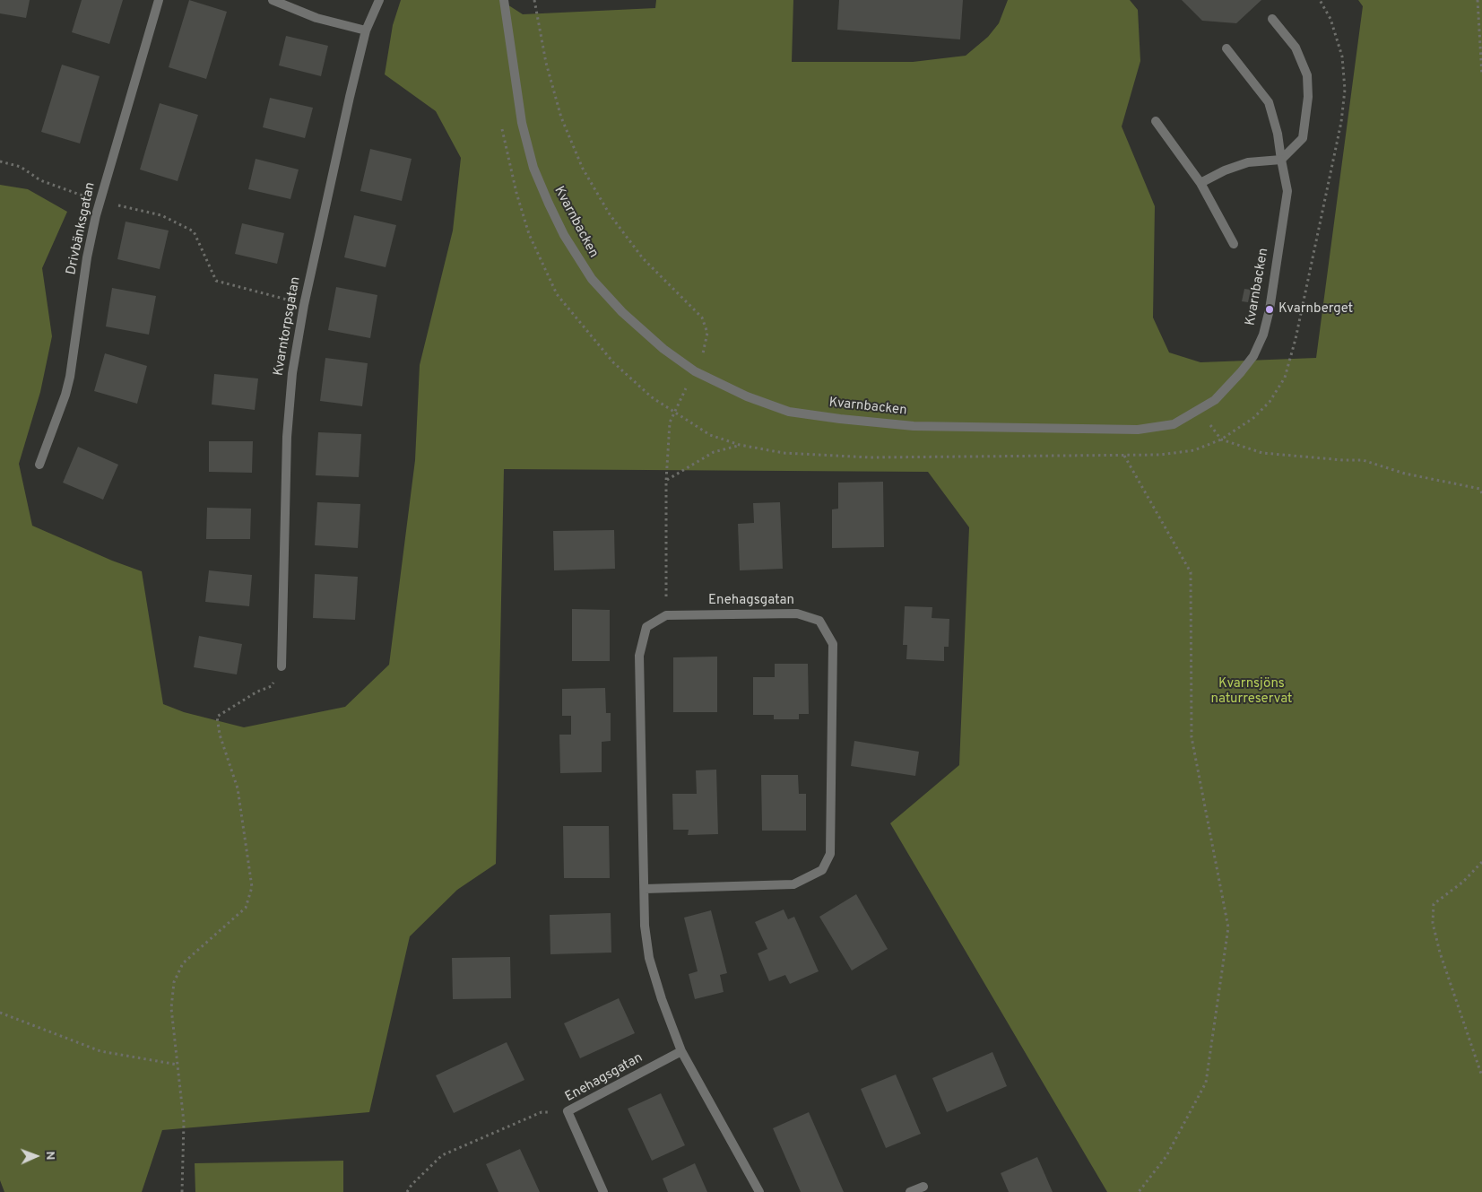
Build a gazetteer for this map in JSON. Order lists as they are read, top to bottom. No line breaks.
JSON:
{"streets":{"street":["Kvarnbacken","Drivbänksgatan","Kvarntorpsgatan","Enehagsgatan"]},"parks":["Kvarnsjöns naturreservat"],"places":["Kvarnberget"],"north":"right"}
